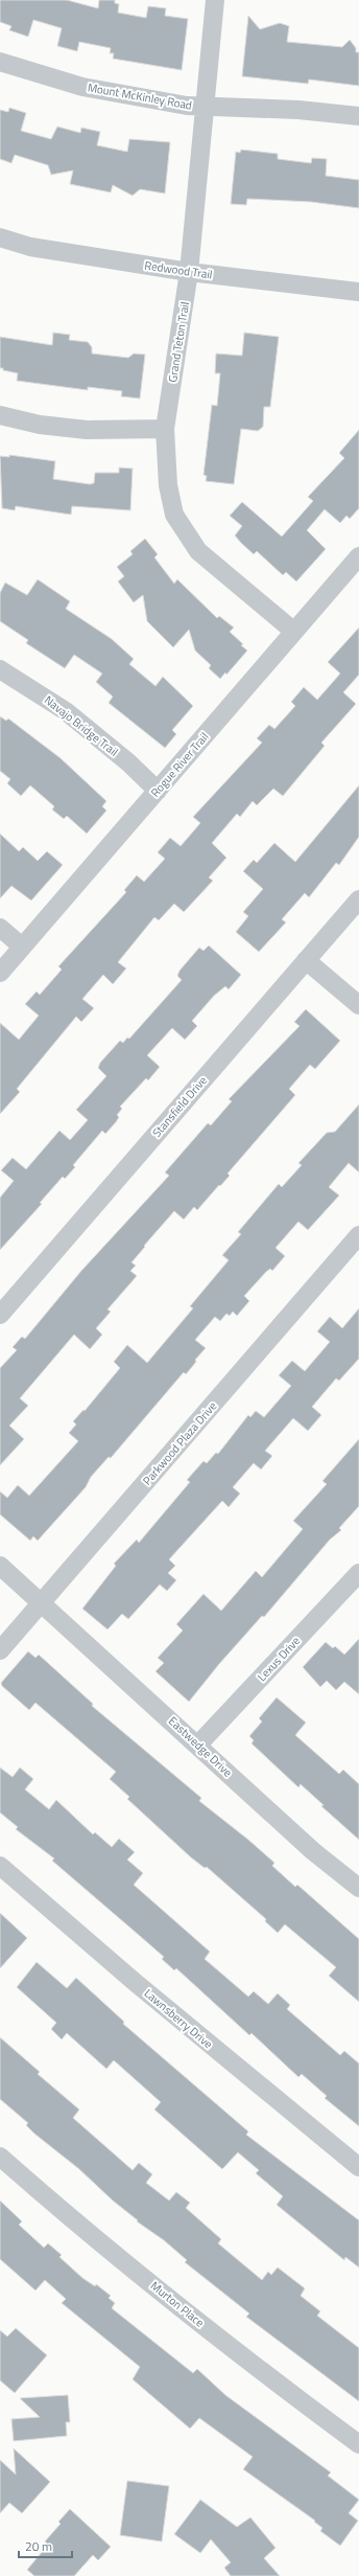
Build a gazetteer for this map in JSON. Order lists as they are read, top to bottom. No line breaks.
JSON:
{"streets":{"street":["Mount McKinley Road","Redwood Trail","Grand Teton Trail","Navajo Bridge Trail","Rogue River Trail","Stansfield Drive","Parkwood Plaza Drive","Lexus Drive","Eastwedge Drive","Lawnsberry Drive","Murton Place"]},"crossings":[["Mount McKinley Road","Grand Teton Trail"],["Redwood Trail","Grand Teton Trail"],["Grand Teton Trail","Rogue River Trail"],["Navajo Bridge Trail","Rogue River Trail"],["Parkwood Plaza Drive","Eastwedge Drive"],["Lexus Drive","Eastwedge Drive"]],"scale_bar":"20 m"}
